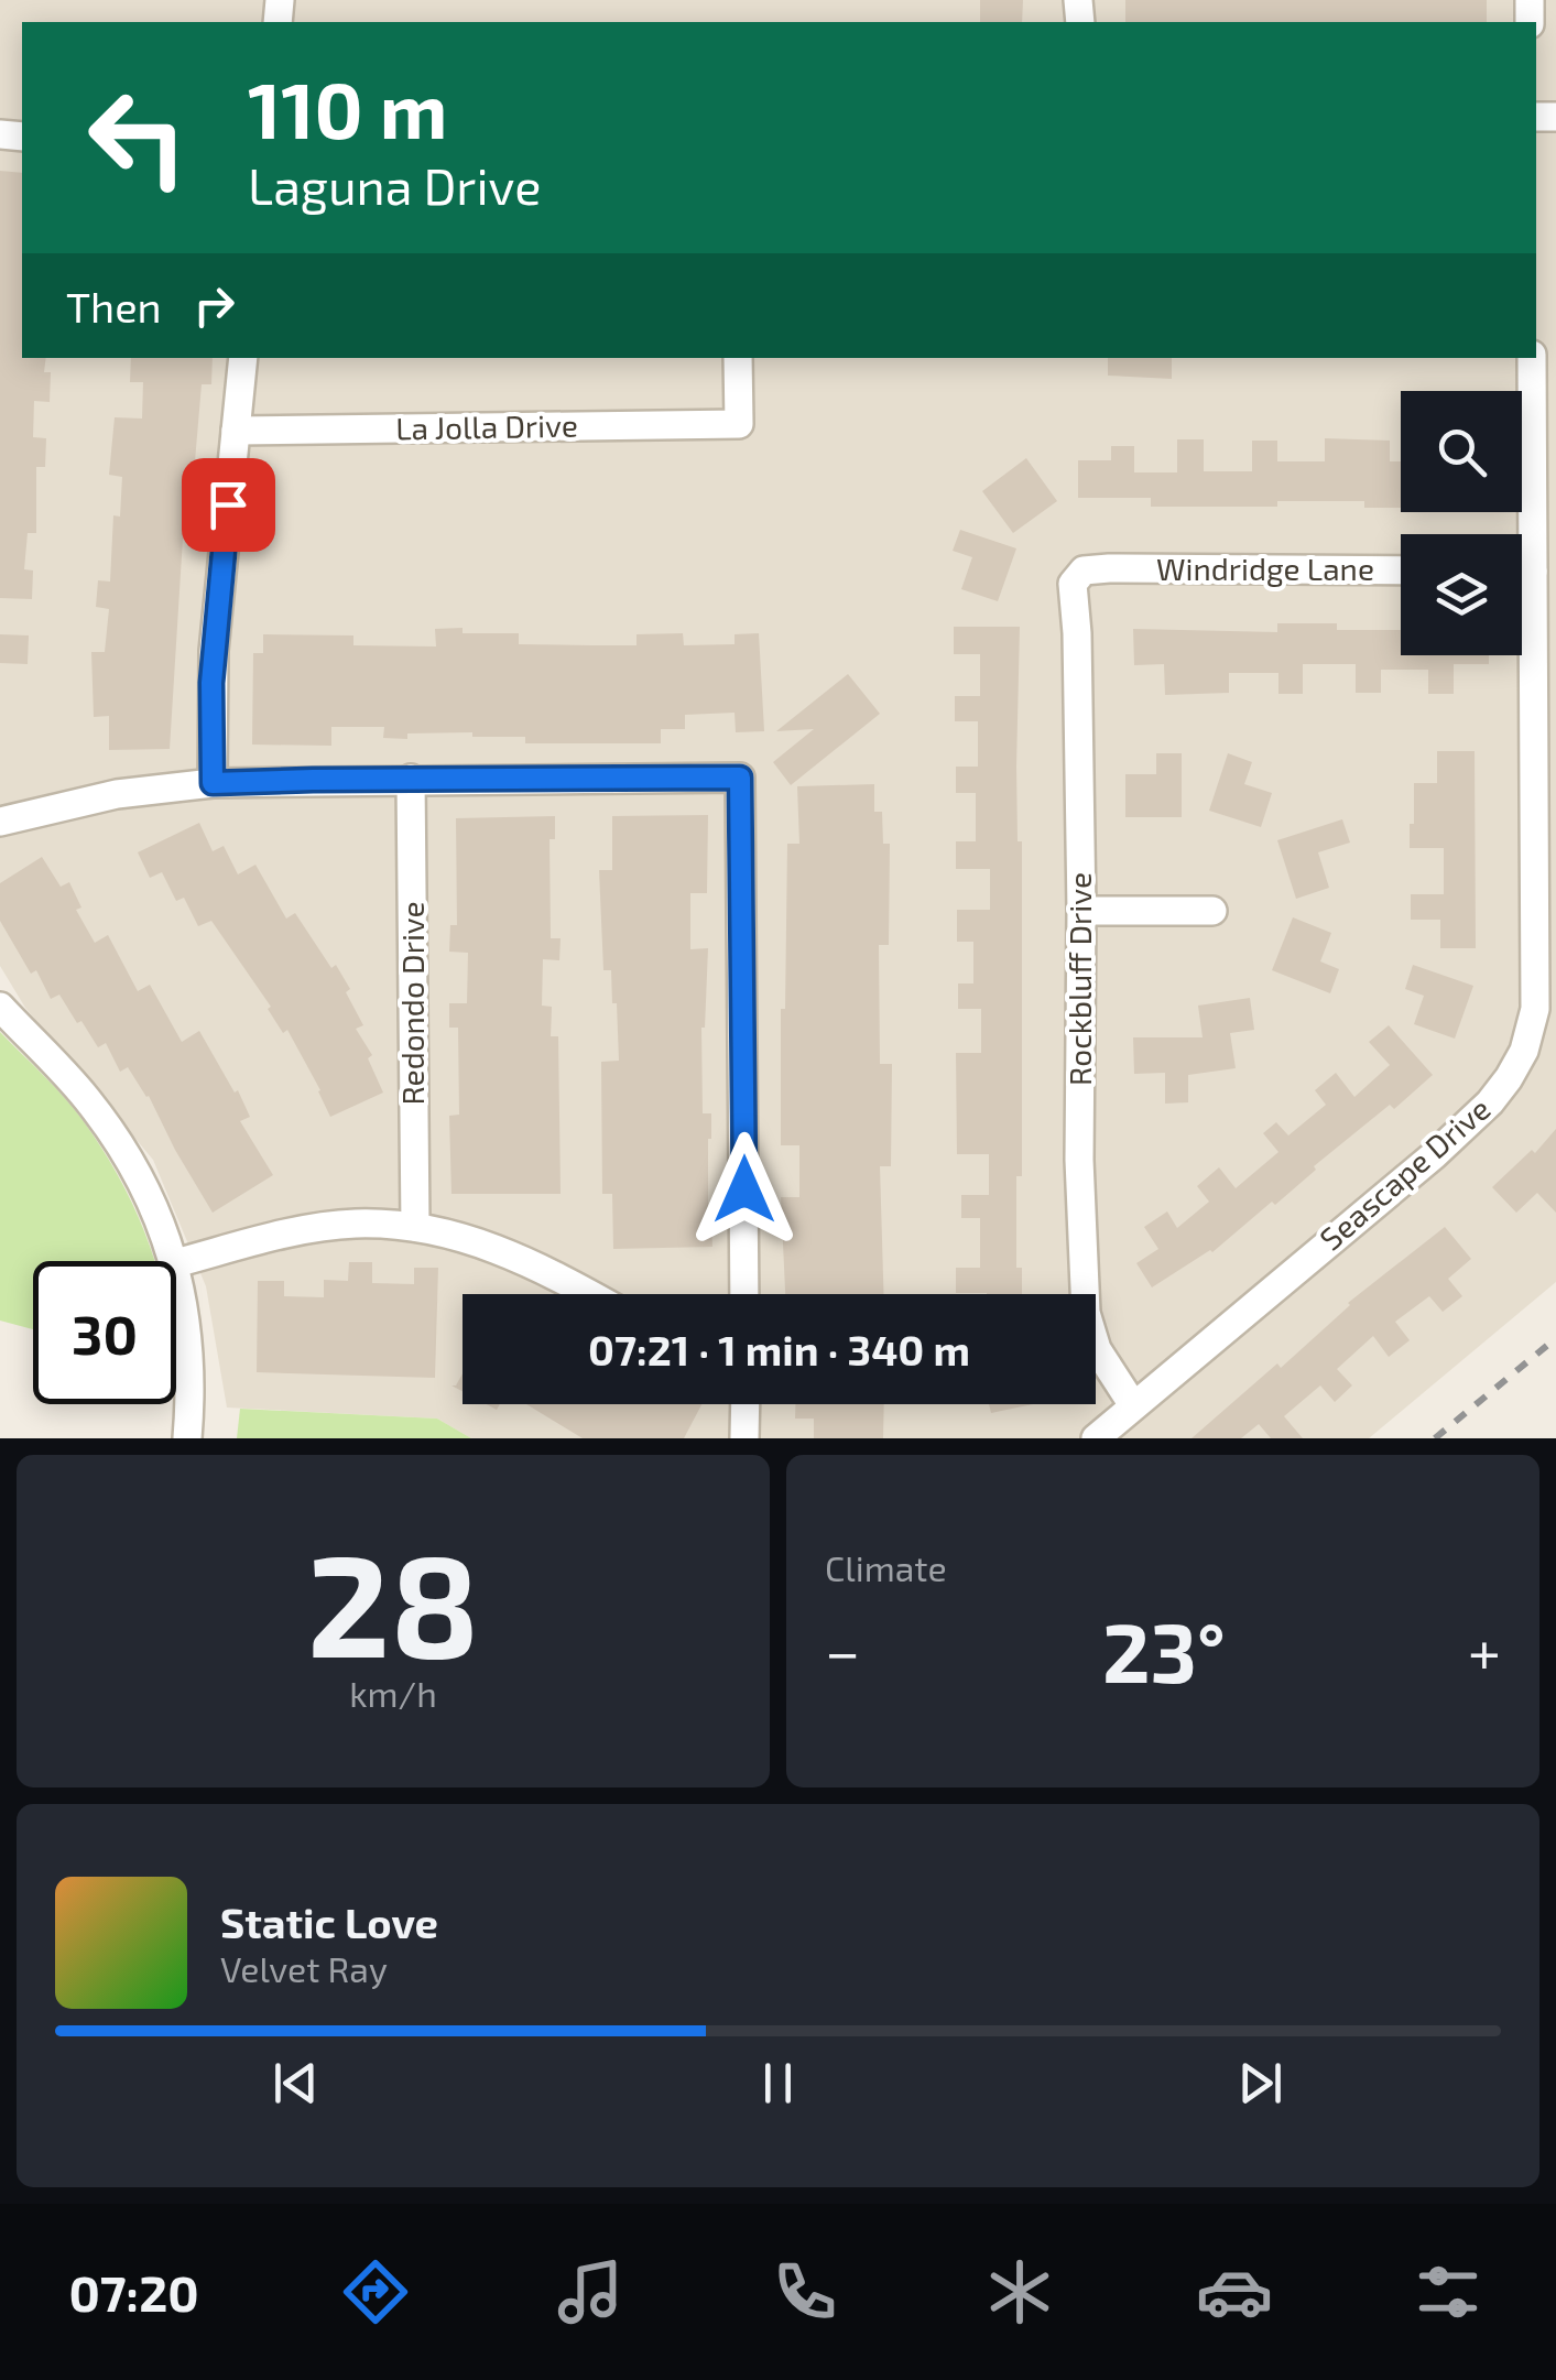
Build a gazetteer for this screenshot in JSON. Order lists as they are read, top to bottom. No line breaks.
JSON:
{"streets":{"street":["La Jolla Drive","Windridge Lane","Rockbluff Drive","Redondo Drive","Seascape Drive"]},"crossings":[["Windridge Lane","Rockbluff Drive"],["Rockbluff Drive","Seascape Drive"]],"page":{"turn":["110 m","Laguna Drive"],"then":"Then","limit":"30","trip":"07:21 · 1 min · 340 m","tile":[["28","km/h"],"Climate"],"heat":["−","23°","+"],"song":["Static Love","Velvet Ray"],"tabs":"07:20"}}
